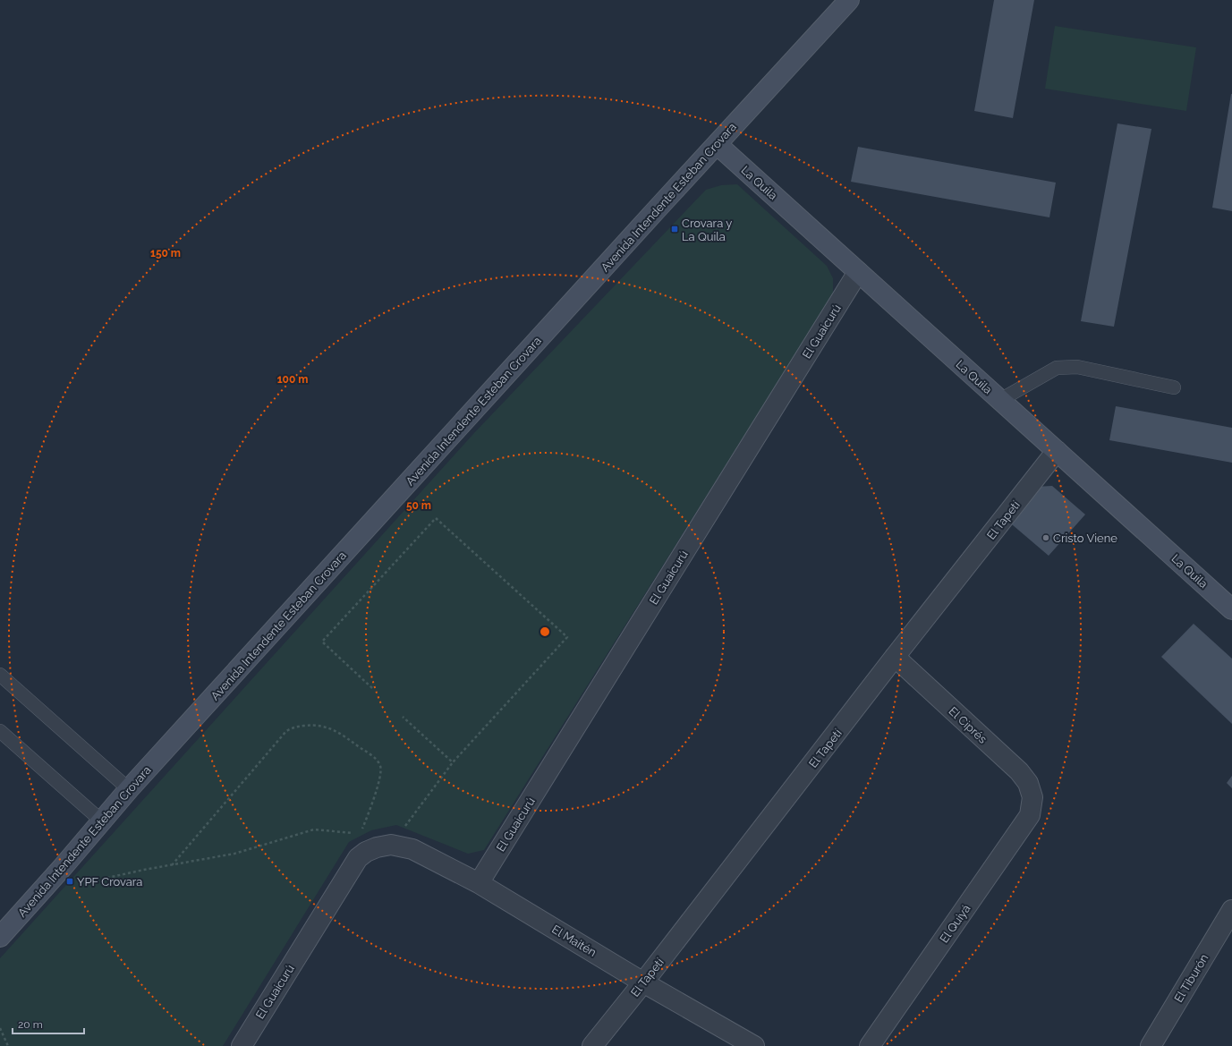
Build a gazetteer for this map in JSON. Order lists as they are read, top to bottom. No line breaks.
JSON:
{"streets":{"main road":["La Quila","Avenida Intendente Esteban Crovara"],"street":["El Guaicurú","El Tapetí","El Ciprés","El Quiyá","El Maitén","El Tiburón"]},"crossings":[["La Quila","Avenida Intendente Esteban Crovara"],["La Quila","El Guaicurú"],["La Quila","El Tapetí"],["El Guaicurú","El Maitén"],["El Tapetí","El Ciprés"],["El Tapetí","El Maitén"],["El Ciprés","El Quiyá"]],"places":{"transit":["Crovara y La Quila","YPF Crovara"],"other":["Cristo Viene"]},"scale_bar":"20 m","rings":["150 m","100 m","50 m"]}
